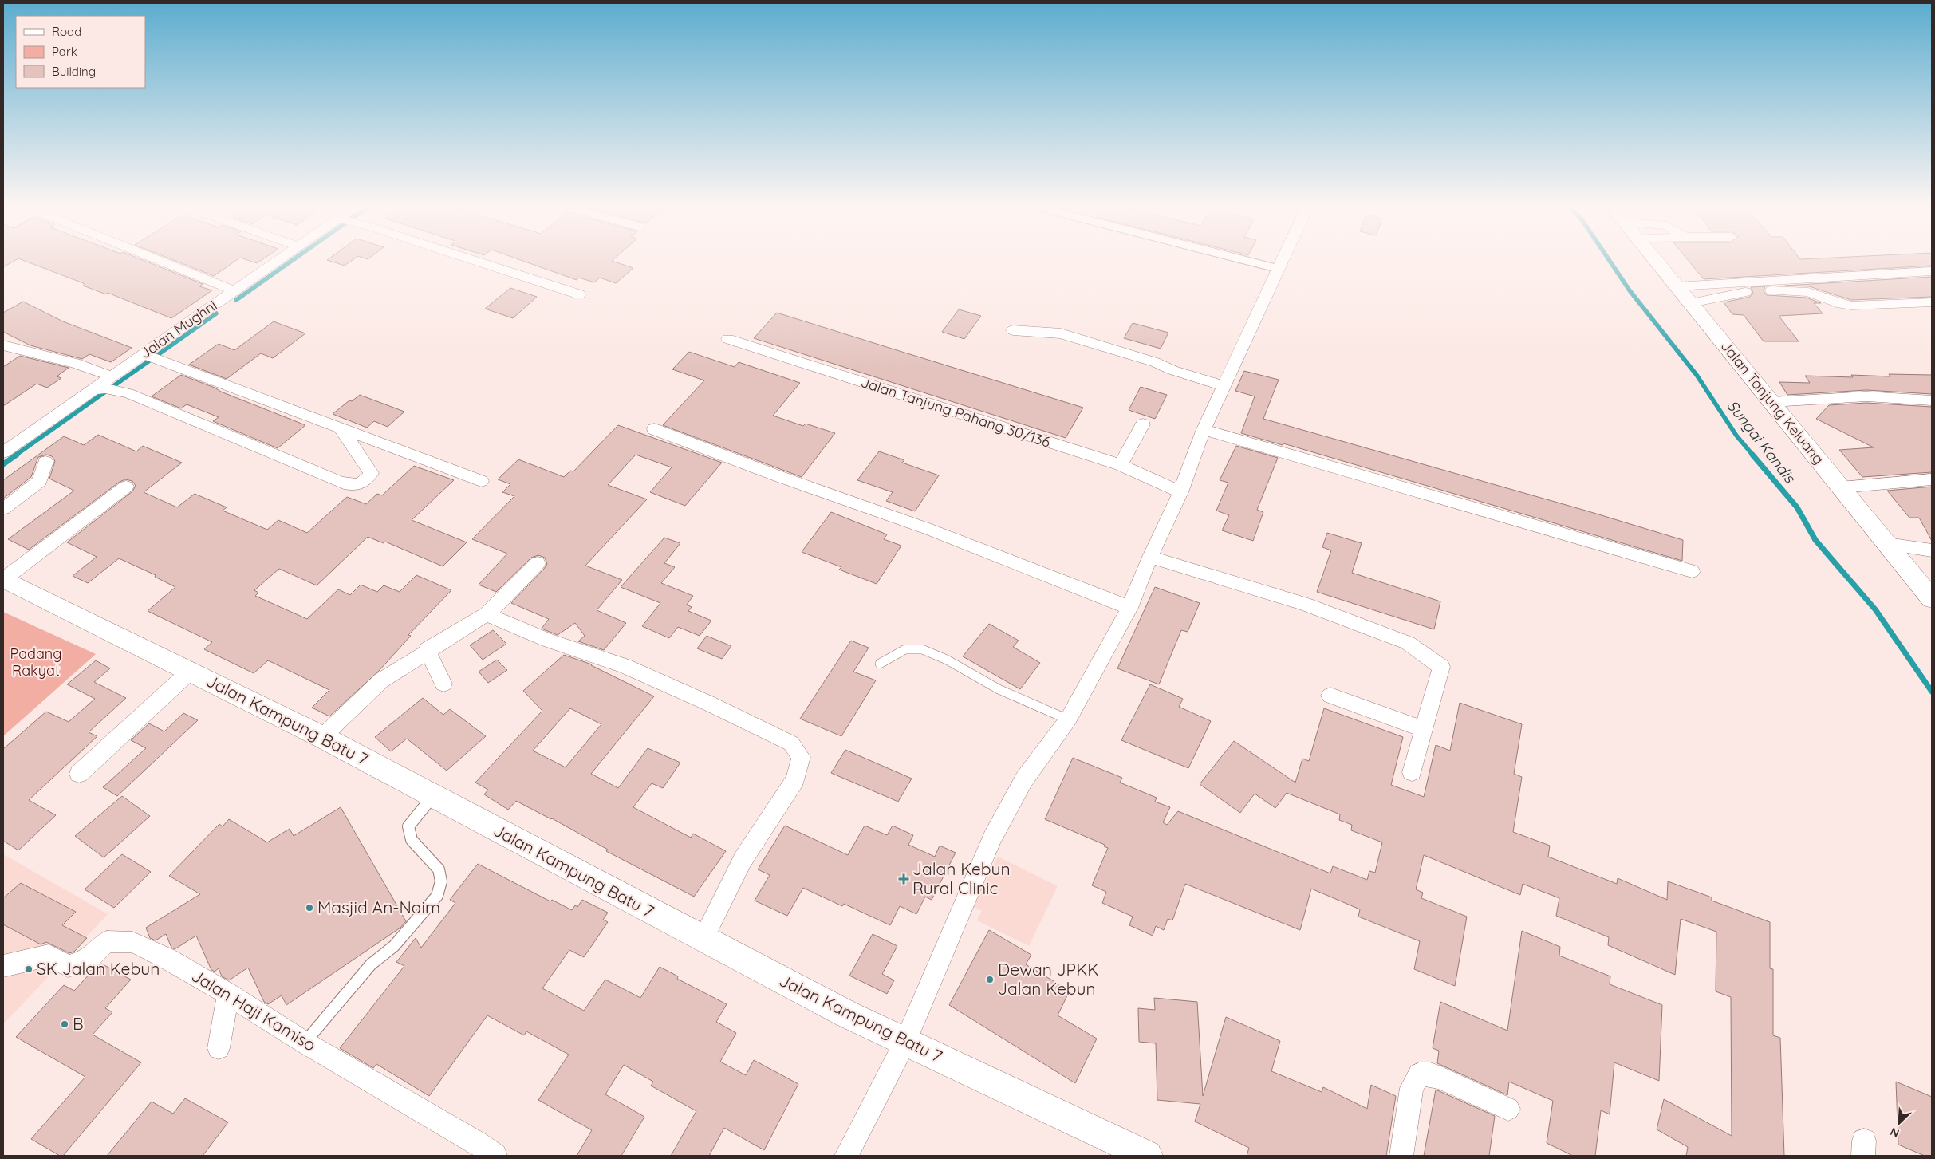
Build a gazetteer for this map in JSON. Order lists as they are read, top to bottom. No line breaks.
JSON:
{"streets":{"street":["Jalan Mughni","Jalan Tanjung Keluang","Jalan Tanjung Pahang 30/136","Jalan Kampung Batu 7","Jalan Haji Kamiso"]},"water":["Sungai Kandis"],"parks":["Padang Rakyat"],"places":{"health":["Jalan Kebun Rural Clinic"],"other":["Masjid An-Naim","SK Jalan Kebun","Dewan JPKK Jalan Kebun","B"]},"legend":["Road","Park","Building"],"north":"bottom left"}
